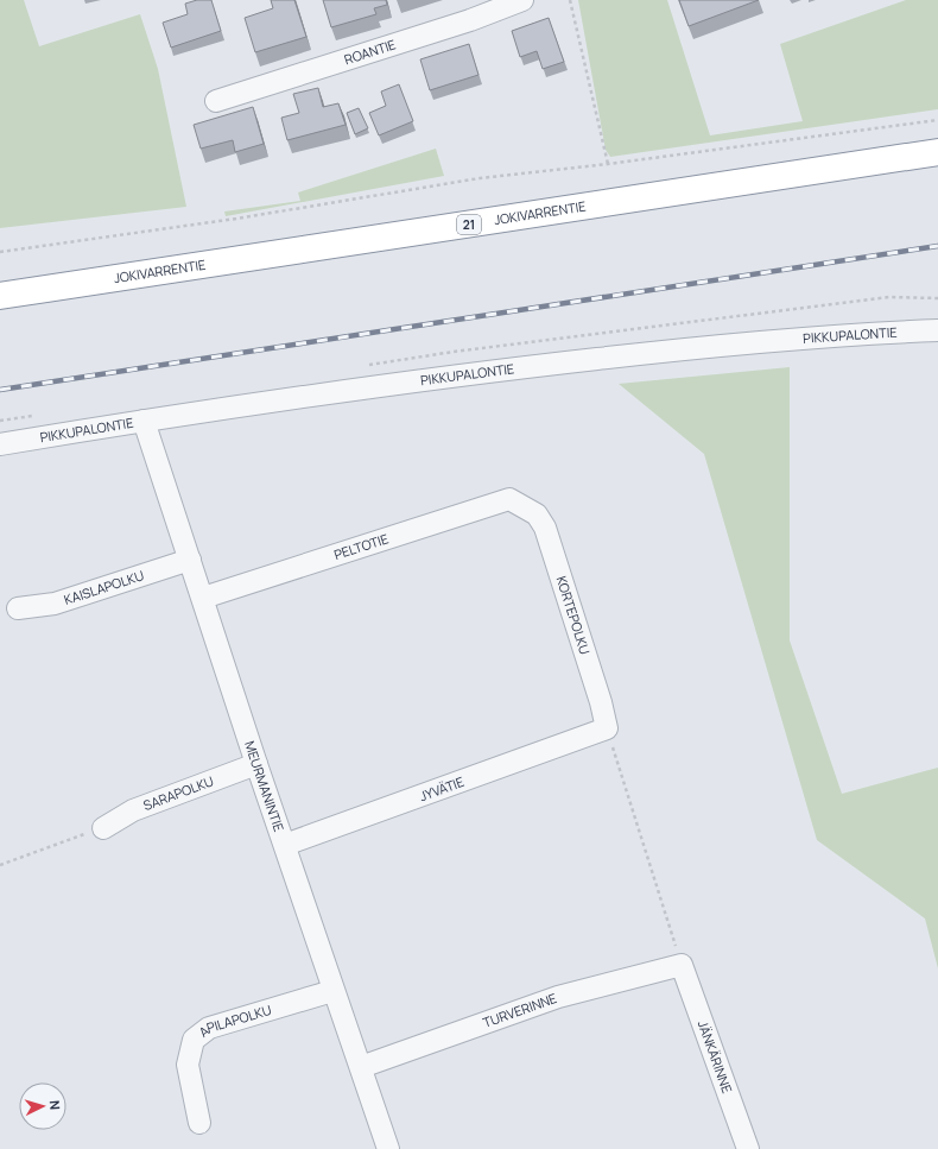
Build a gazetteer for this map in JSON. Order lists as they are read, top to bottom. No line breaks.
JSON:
{"streets":{"highway":["JOKIVARRENTIE","21"],"street":["ROANTIE","PIKKUPALONTIE","PELTOTIE","KAISLAPOLKU","KORTEPOLKU","MEURMANINTIE","JYVÄTIE","SARAPOLKU","TURVERINNE","APILAPOLKU","JÄNKÄRINNE"]},"crossings":[["PIKKUPALONTIE","MEURMANINTIE"],["PELTOTIE","KORTEPOLKU"],["PELTOTIE","MEURMANINTIE"],["KAISLAPOLKU","MEURMANINTIE"],["KORTEPOLKU","JYVÄTIE"],["MEURMANINTIE","JYVÄTIE"],["MEURMANINTIE","SARAPOLKU"],["MEURMANINTIE","TURVERINNE"],["MEURMANINTIE","APILAPOLKU"],["TURVERINNE","JÄNKÄRINNE"]],"north":"right"}
